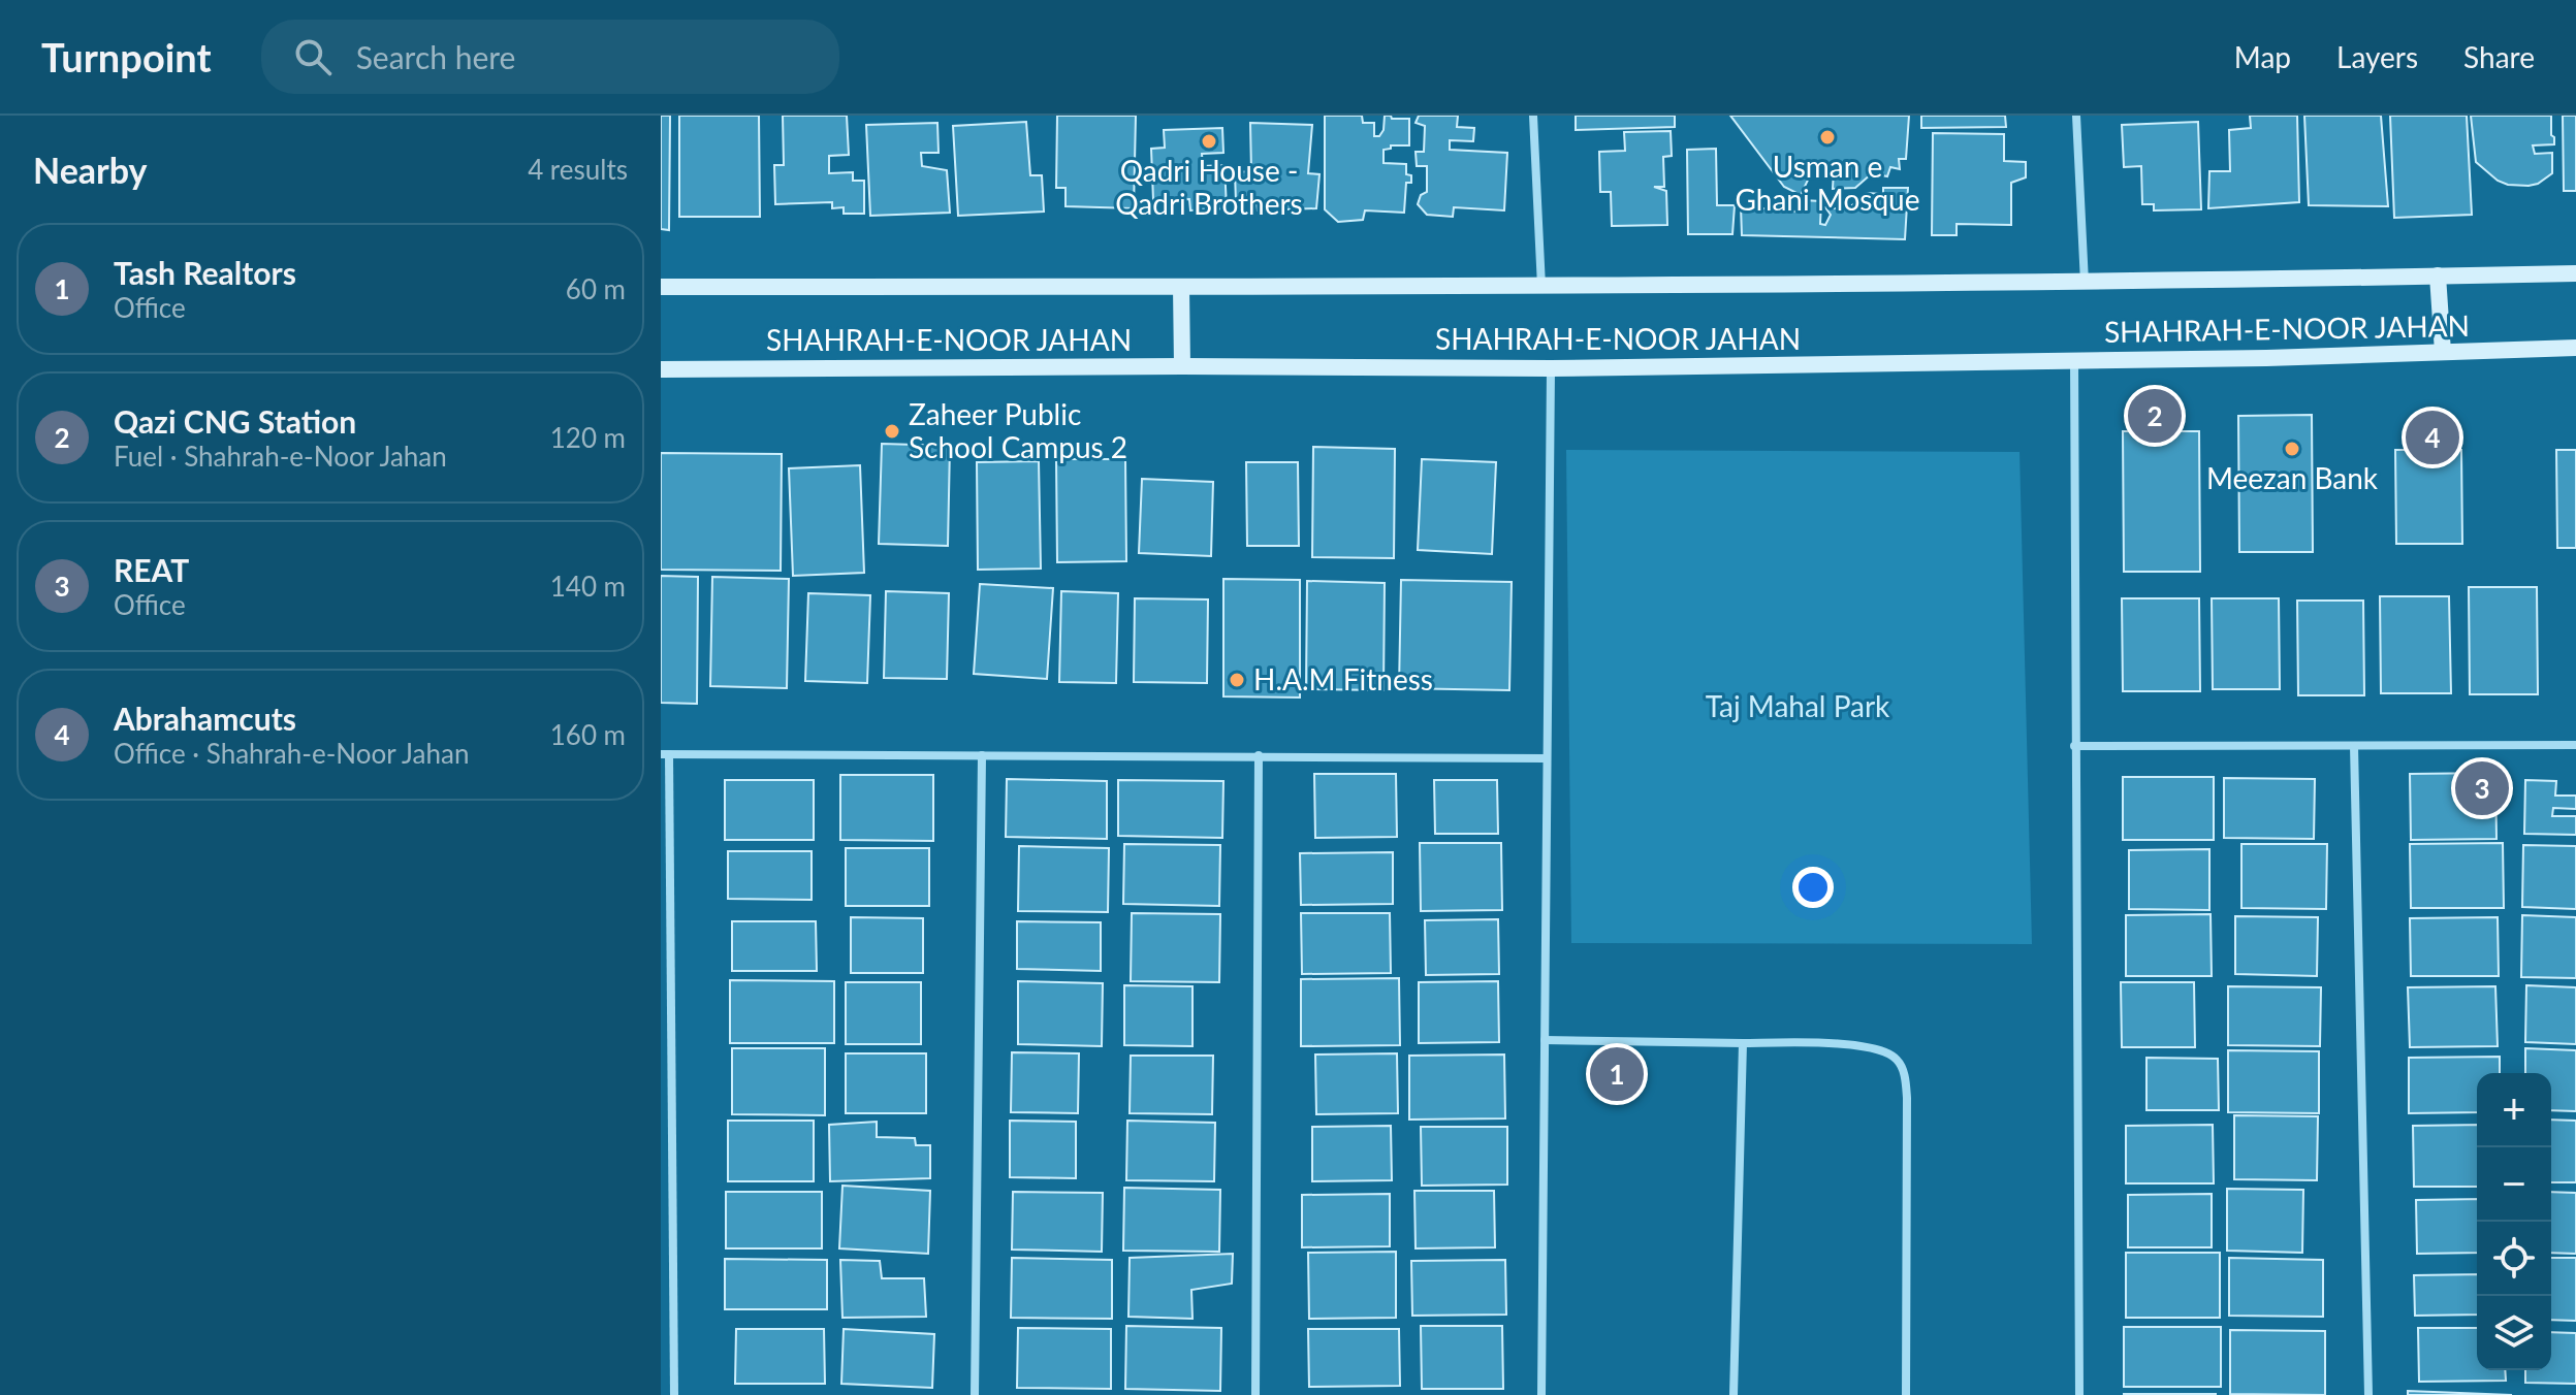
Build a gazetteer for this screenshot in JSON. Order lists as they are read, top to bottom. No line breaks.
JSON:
{"streets":{"main road":["SHAHRAH-E-NOOR JAHAN"]},"parks":["Taj Mahal Park"],"places":["Usman e Ghani Mosque","Qadri House - Qadri Brothers","Zaheer Public School Campus 2","Meezan Bank","H.A.M Fitness"],"page":{"header":"Turnpoint","search":"Search here","nav":["Map","Layers","Share"],"heading":["Nearby","4 results"],"list":[{"mark":"1","name":"Tash Realtors","note":"Office","value":"60 m"},{"mark":"2","name":"Qazi CNG Station","note":"Fuel · Shahrah-e-Noor Jahan","value":"120 m"},{"mark":"3","name":"REAT","note":"Office","value":"140 m"},{"mark":"4","name":"Abrahamcuts","note":"Office · Shahrah-e-Noor Jahan","value":"160 m"}],"pins":["2","4","3","1"],"map_buttons":["+","−"]}}
